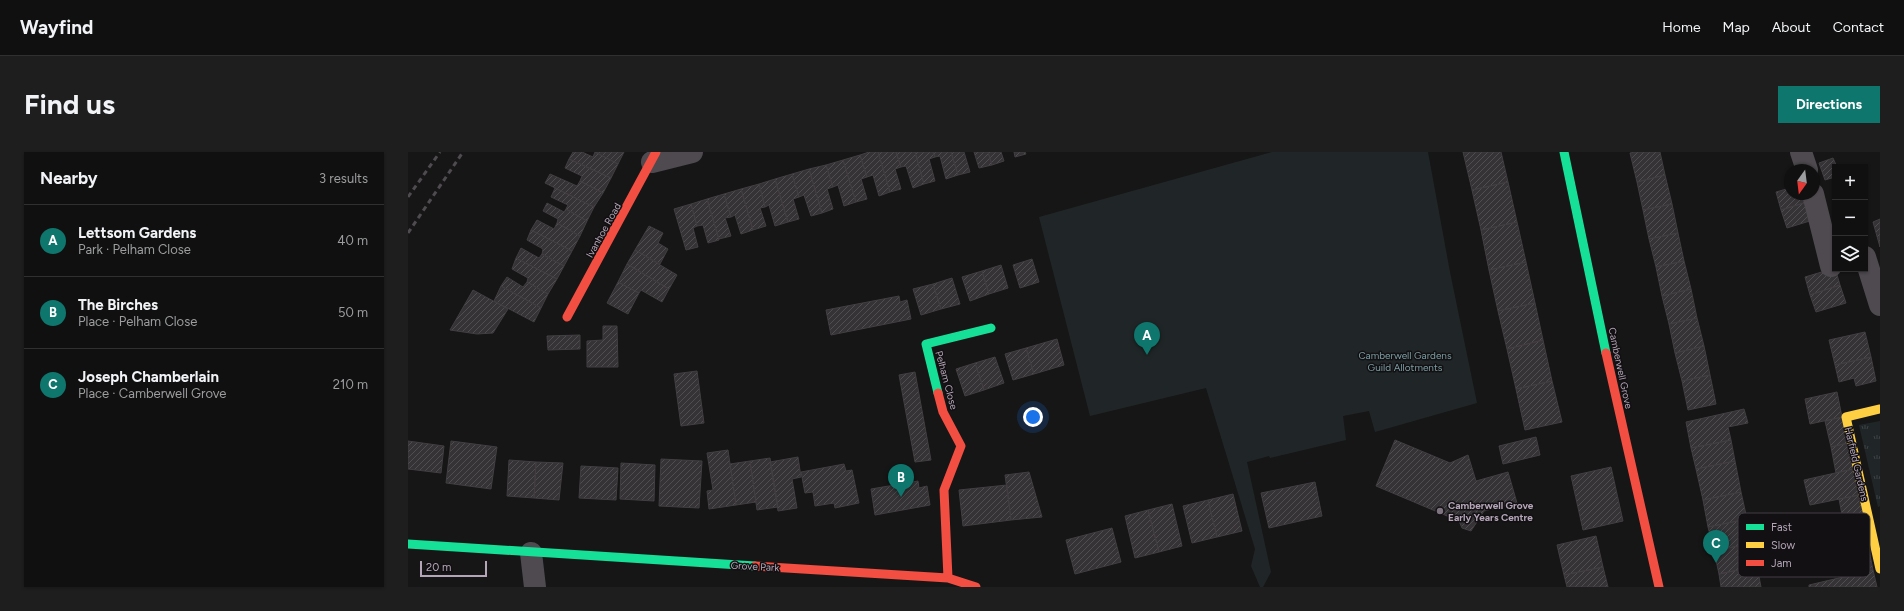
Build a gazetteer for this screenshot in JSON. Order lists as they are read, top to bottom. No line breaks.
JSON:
{"streets":{"street":["Ivanhoe Road","Camberwell Grove","Pelham Close","Harfield Gardens","Grove Park"]},"crossings":[["Pelham Close","Grove Park"]],"parks":["Camberwell Gardens Guild Allotments"],"places":["Camberwell Grove Early Years Centre"],"legend":["Fast","Slow","Jam"],"scale_bar":"20 m","north":"bottom","page":{"header":"Wayfind","nav":["Home","Map","About","Contact"],"buttons":"Directions","title":"Find us","heading":["Nearby","3 results"],"map_buttons":["+","−"],"list":[{"mark":"A","name":"Lettsom Gardens","note":"Park · Pelham Close","value":"40 m"},{"mark":"B","name":"The Birches","note":"Place · Pelham Close","value":"50 m"},{"mark":"C","name":"Joseph Chamberlain","note":"Place · Camberwell Grove","value":"210 m"}],"pins":["A","B","C"],"scale":"20 m"}}
